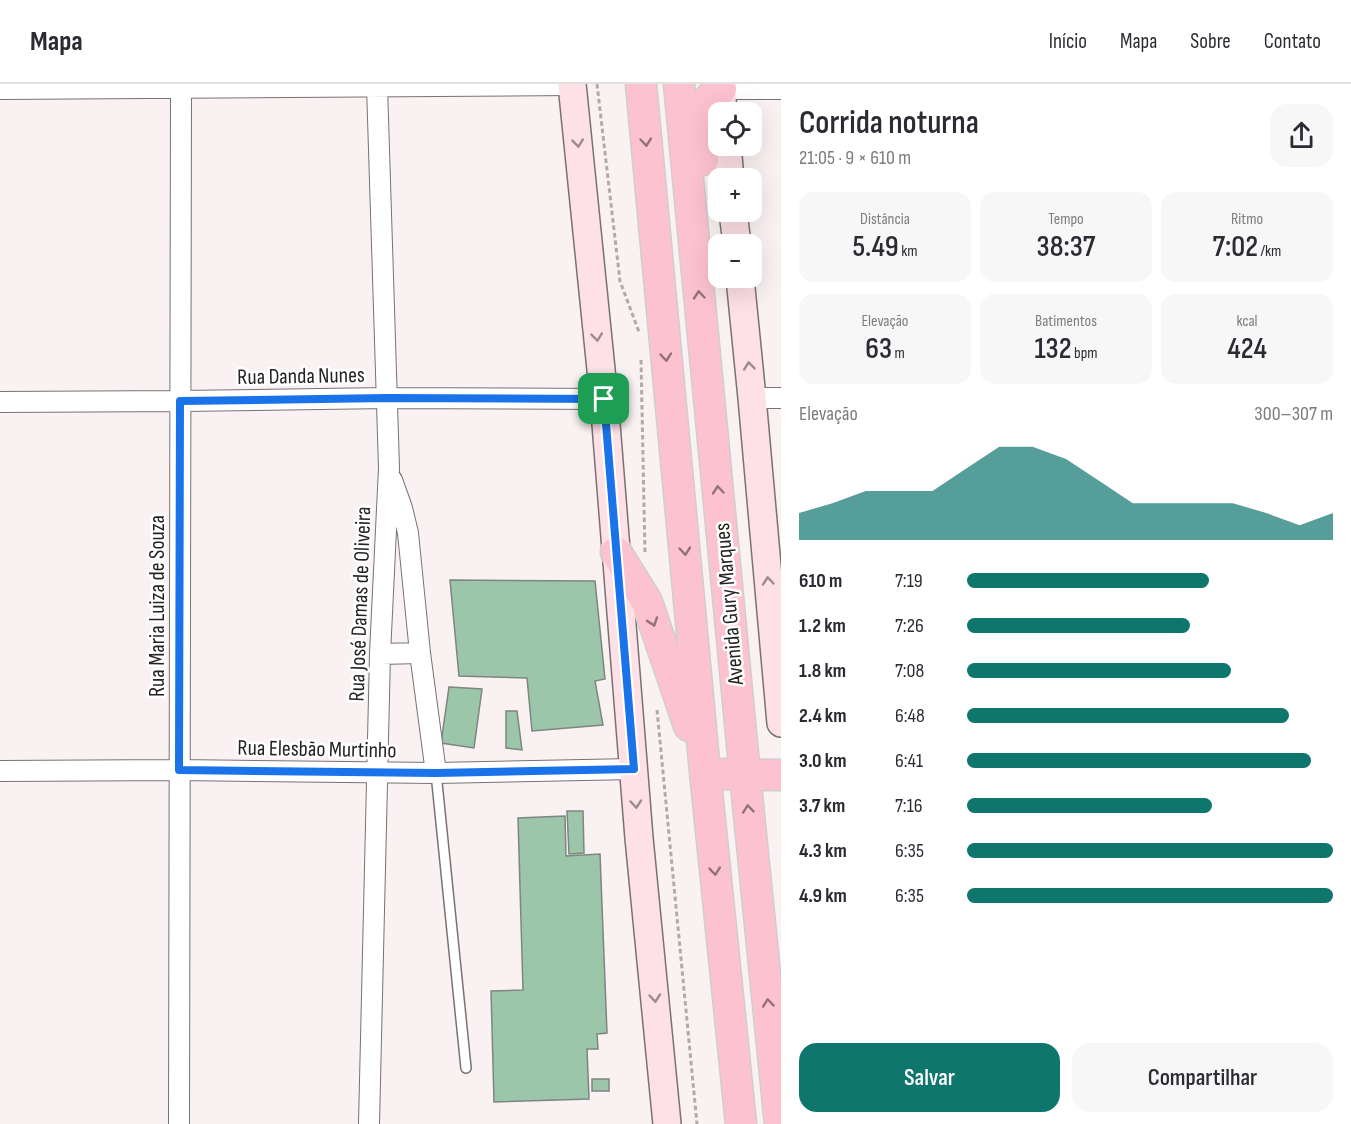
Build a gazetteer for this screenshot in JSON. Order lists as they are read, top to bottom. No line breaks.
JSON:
{"streets":{"main road":["Avenida Gury Marques"],"street":["Rua Danda Nunes","Rua José Damas de Oliveira","Rua Maria Luiza de Souza","Rua Elesbão Murtinho"]},"crossings":[["Rua Danda Nunes","Rua José Damas de Oliveira"],["Rua Danda Nunes","Rua Maria Luiza de Souza"],["Rua José Damas de Oliveira","Rua Elesbão Murtinho"],["Rua Maria Luiza de Souza","Rua Elesbão Murtinho"]],"page":{"header":"Mapa","nav":["Início","Mapa","Sobre","Contato"],"heading":["Corrida noturna","21:05 · 9 × 610 m"],"map_buttons":["+","−"],"stats":[["Distância","5.49 km"],["Tempo","38:37"],["Ritmo","7:02 /km"],["Elevação","63 m"],["Batimentos","132 bpm"],["kcal","424"]],"chart":["Elevação","300–307 m"],"list":[{"name":"610 m","note":"7:19"},{"name":"1.2 km","note":"7:26"},{"name":"1.8 km","note":"7:08"},{"name":"2.4 km","note":"6:48"},{"name":"3.0 km","note":"6:41"},{"name":"3.7 km","note":"7:16"},{"name":"4.3 km","note":"6:35"},{"name":"4.9 km","note":"6:35"}],"buttons":["Salvar","Compartilhar"]}}
